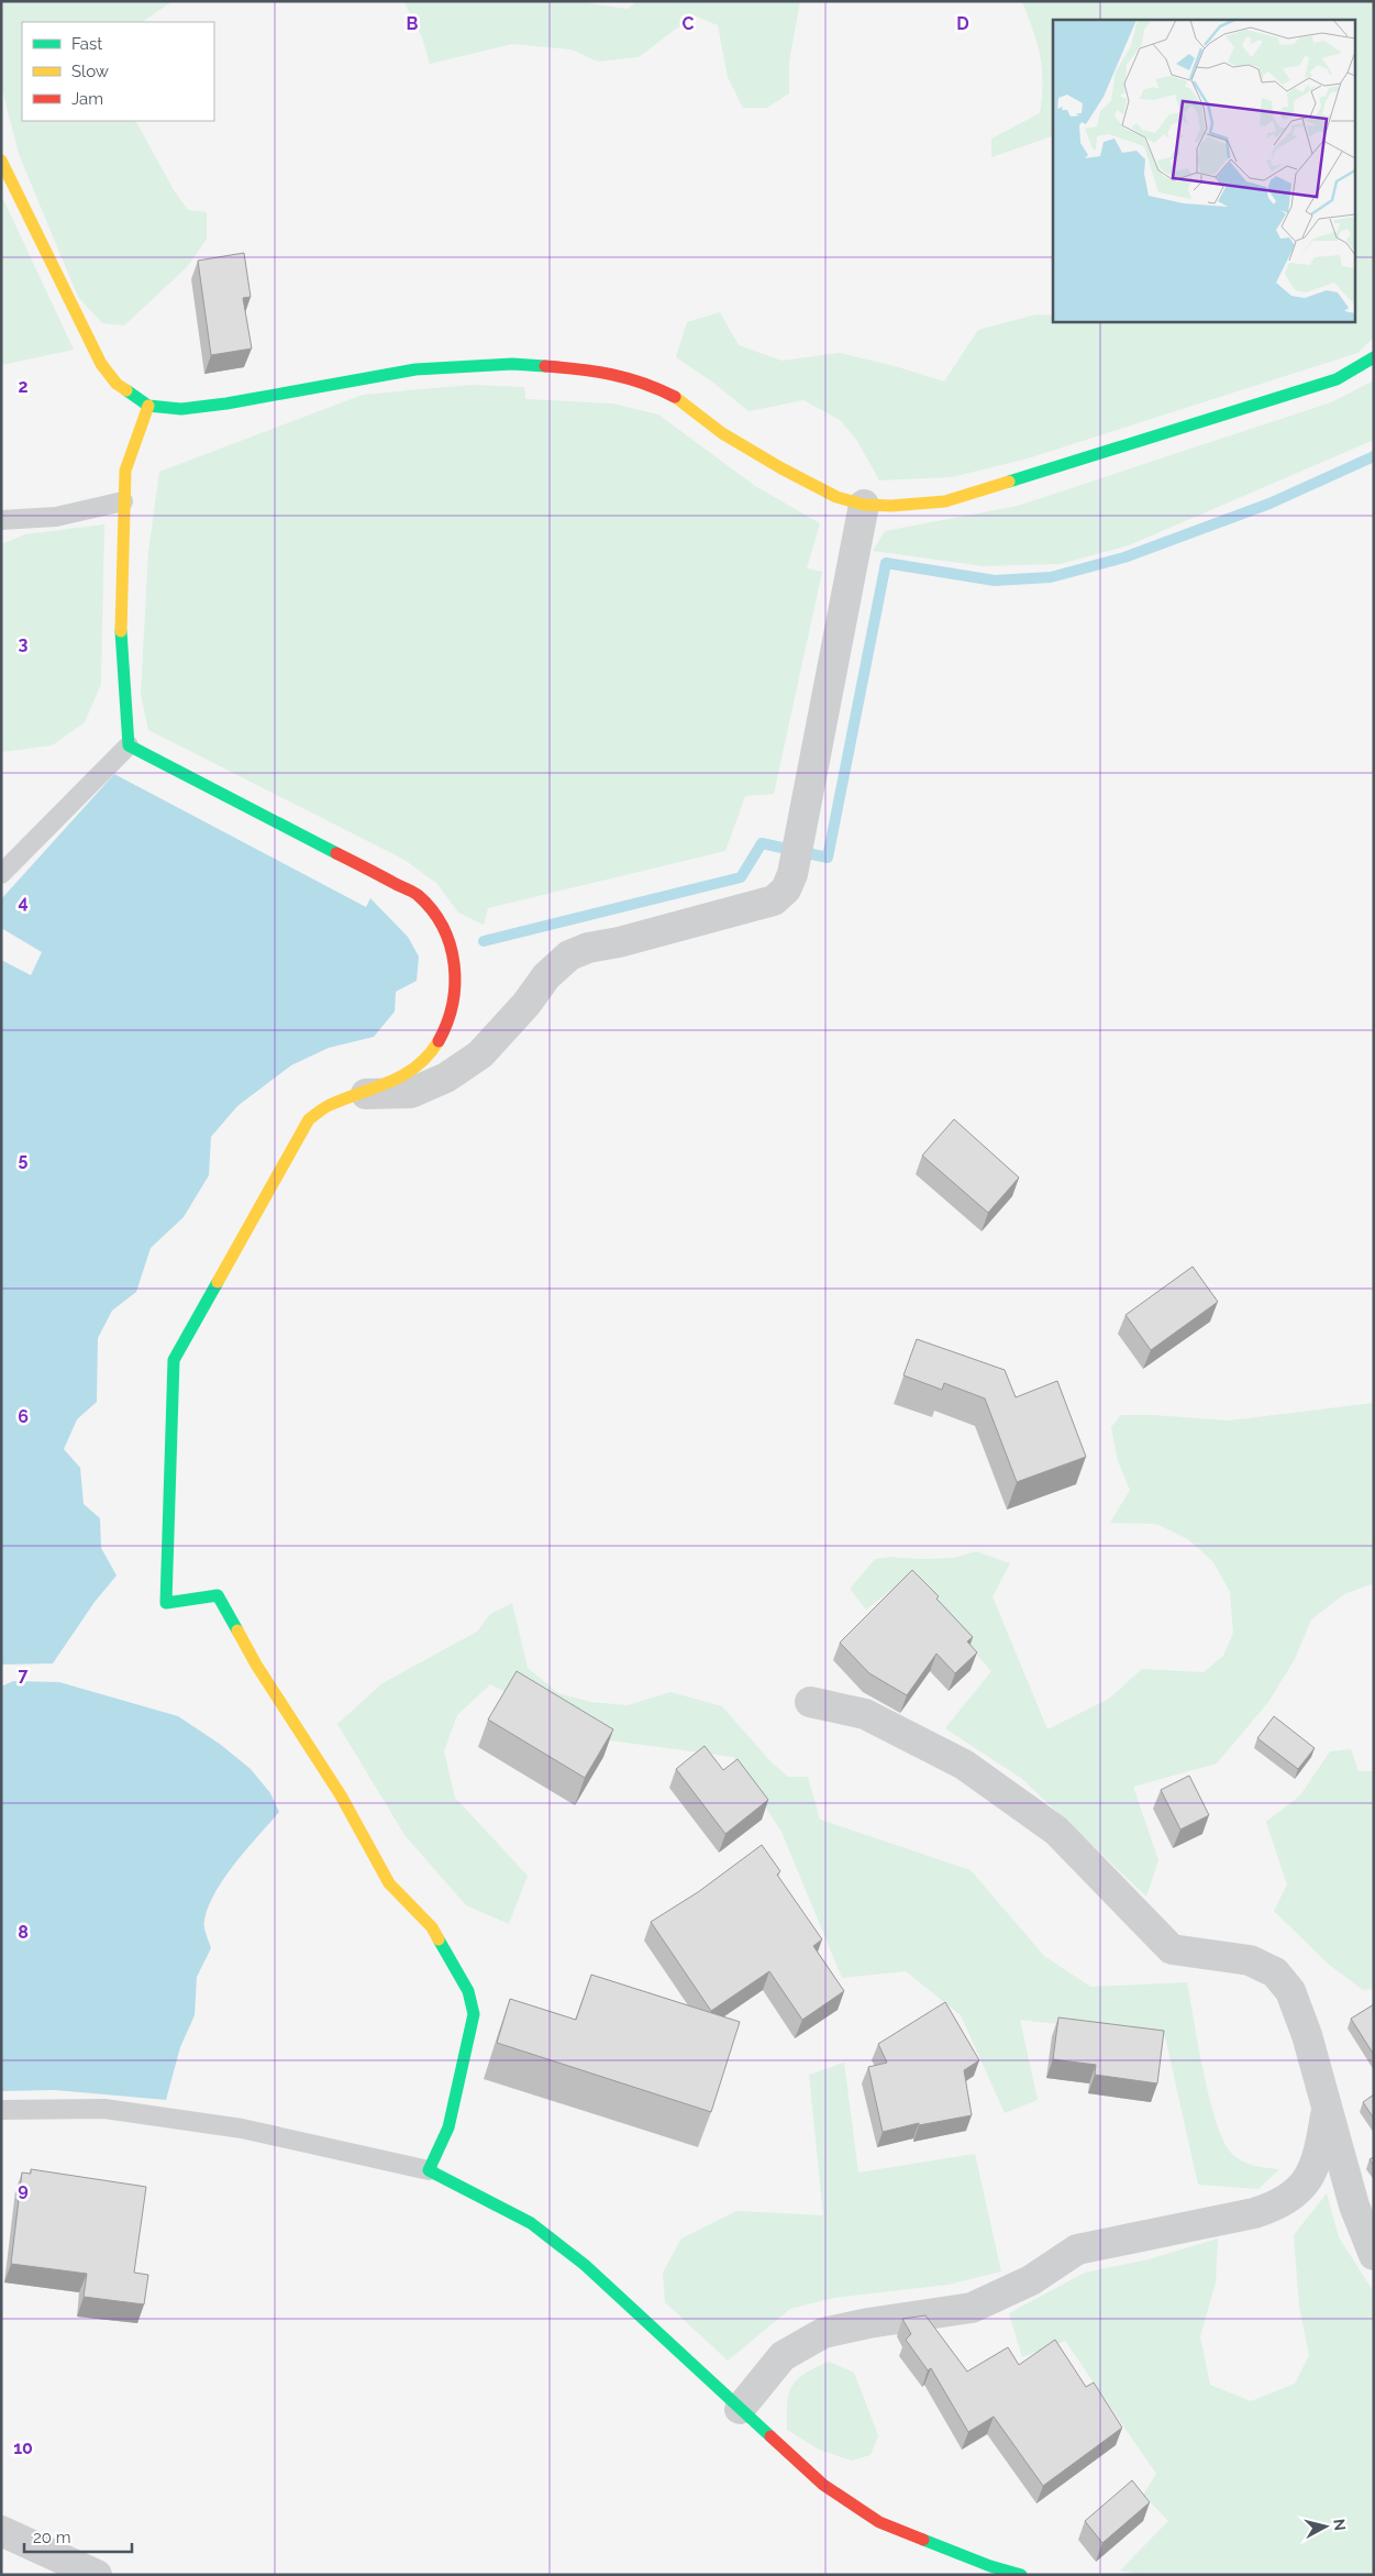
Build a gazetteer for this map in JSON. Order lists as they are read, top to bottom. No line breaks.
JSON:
{"legend":["Fast","Slow","Jam"],"scale_bar":"20 m","north":"right","grid":{"columns":["B","C","D"],"rows":["2","3","4","5","6","7","8","9","10"]}}
